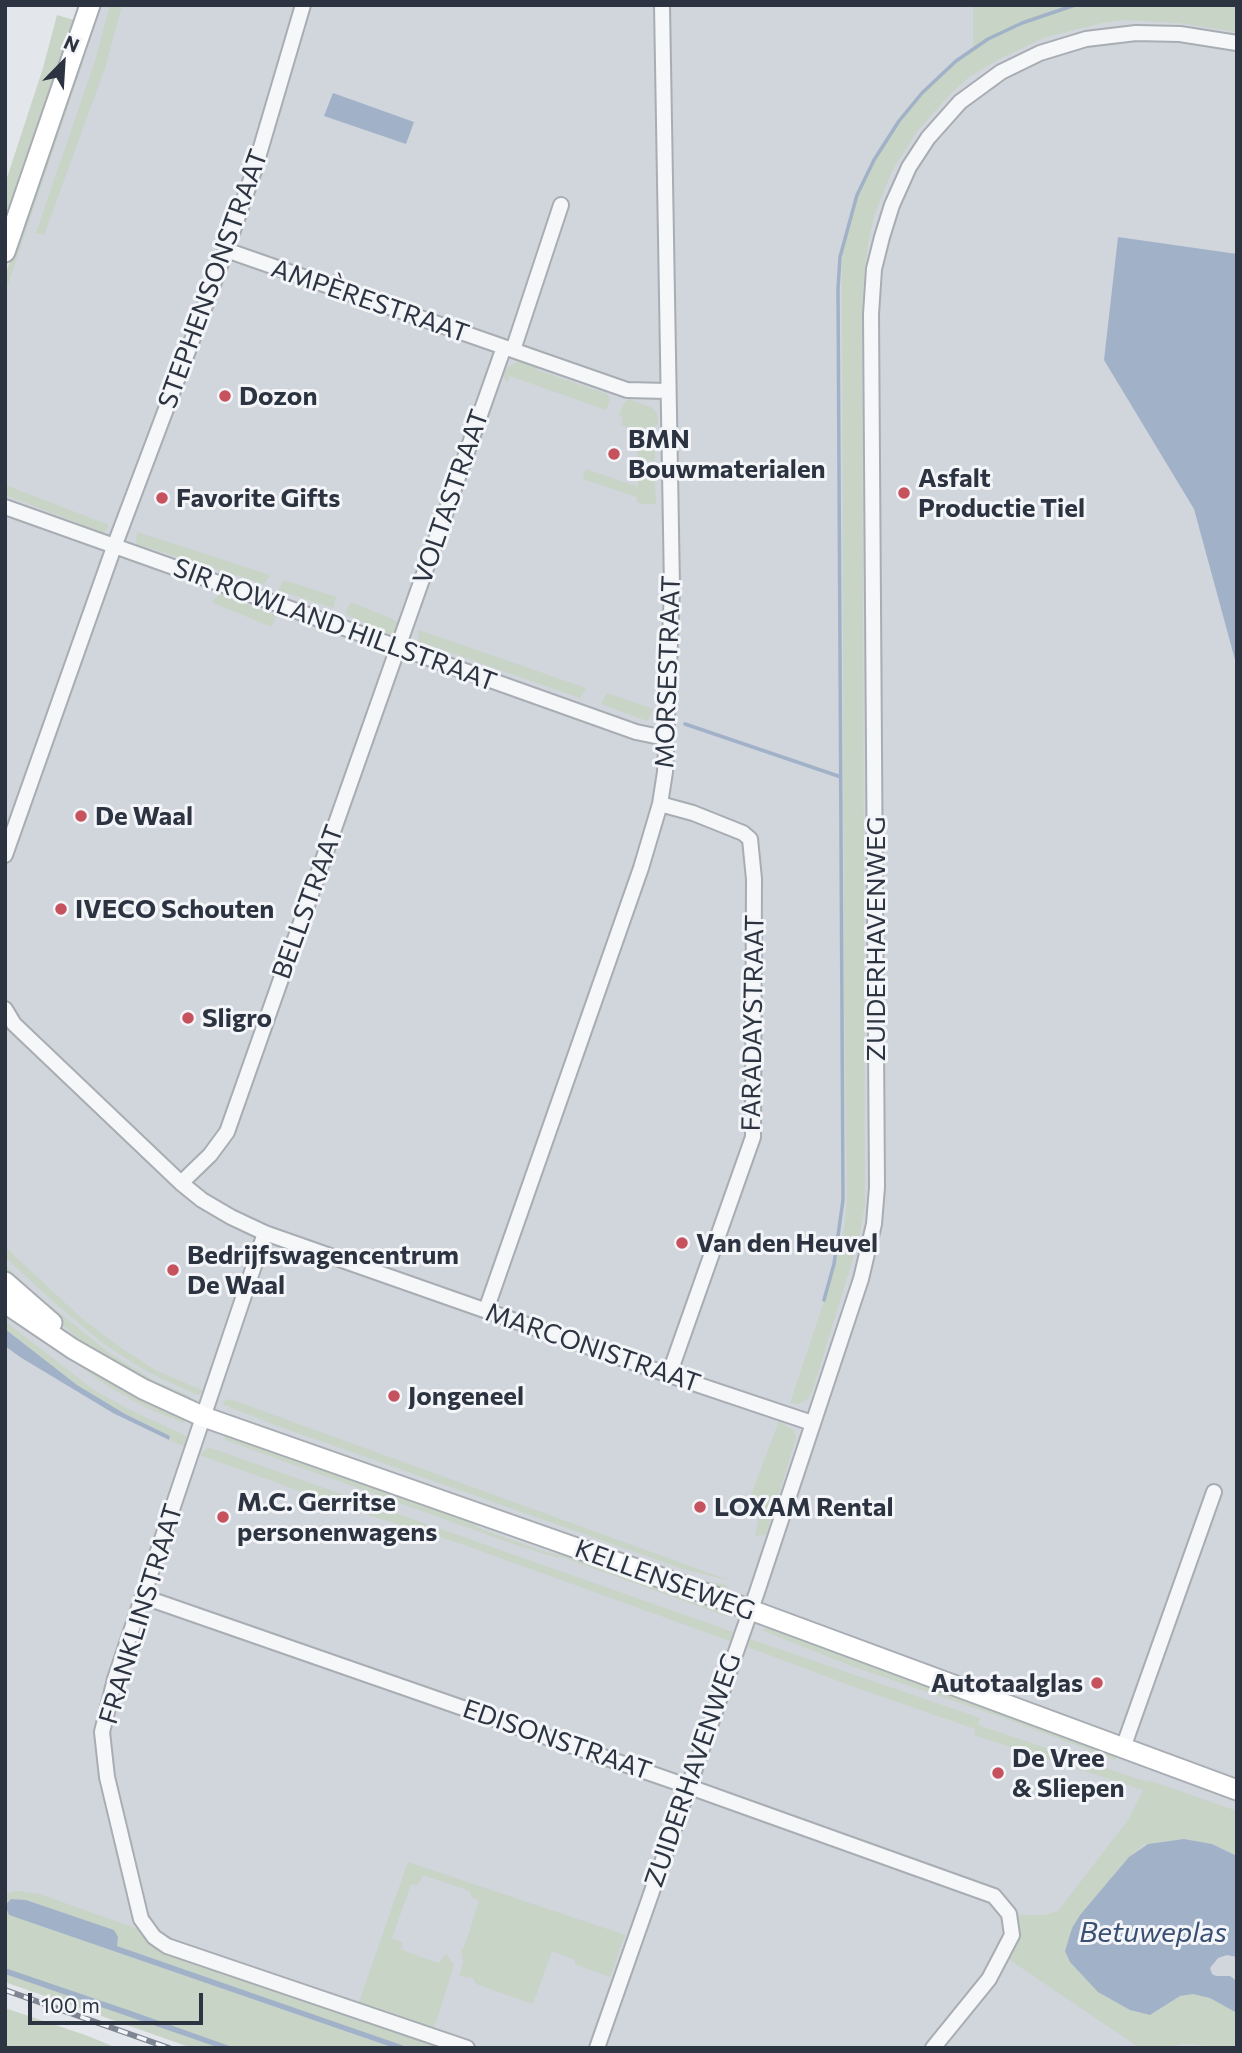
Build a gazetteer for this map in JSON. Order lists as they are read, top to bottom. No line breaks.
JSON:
{"streets":{"main road":["KELLENSEWEG"],"street":["STEPHENSONSTRAAT","AMPÈRESTRAAT","VOLTASTRAAT","SIR ROWLAND HILLSTRAAT","MORSESTRAAT","BELLSTRAAT","ZUIDERHAVENWEG","FARADAYSTRAAT","MARCONISTRAAT","FRANKLINSTRAAT","EDISONSTRAAT"]},"crossings":[["STEPHENSONSTRAAT","AMPÈRESTRAAT"],["STEPHENSONSTRAAT","SIR ROWLAND HILLSTRAAT"],["AMPÈRESTRAAT","VOLTASTRAAT"],["AMPÈRESTRAAT","MORSESTRAAT"],["VOLTASTRAAT","SIR ROWLAND HILLSTRAAT"],["VOLTASTRAAT","BELLSTRAAT"],["SIR ROWLAND HILLSTRAAT","MORSESTRAAT"],["SIR ROWLAND HILLSTRAAT","BELLSTRAAT"],["MORSESTRAAT","FARADAYSTRAAT"],["MORSESTRAAT","MARCONISTRAAT"],["BELLSTRAAT","MARCONISTRAAT"],["ZUIDERHAVENWEG","MARCONISTRAAT"],["ZUIDERHAVENWEG","KELLENSEWEG"],["ZUIDERHAVENWEG","EDISONSTRAAT"],["FARADAYSTRAAT","MARCONISTRAAT"],["MARCONISTRAAT","FRANKLINSTRAAT"],["KELLENSEWEG","FRANKLINSTRAAT"],["FRANKLINSTRAAT","EDISONSTRAAT"]],"water":["Betuweplas"],"places":["Dozon","BMN Bouwmaterialen","Asfalt Productie Tiel","Favorite Gifts","De Waal","IVECO Schouten","Sligro","Van den Heuvel","Bedrijfswagencentrum De Waal","Jongeneel","LOXAM Rental","M.C. Gerritse personenwagens","Autotaalglas","De Vree & Sliepen"],"scale_bar":"100 m","north":"top right"}
